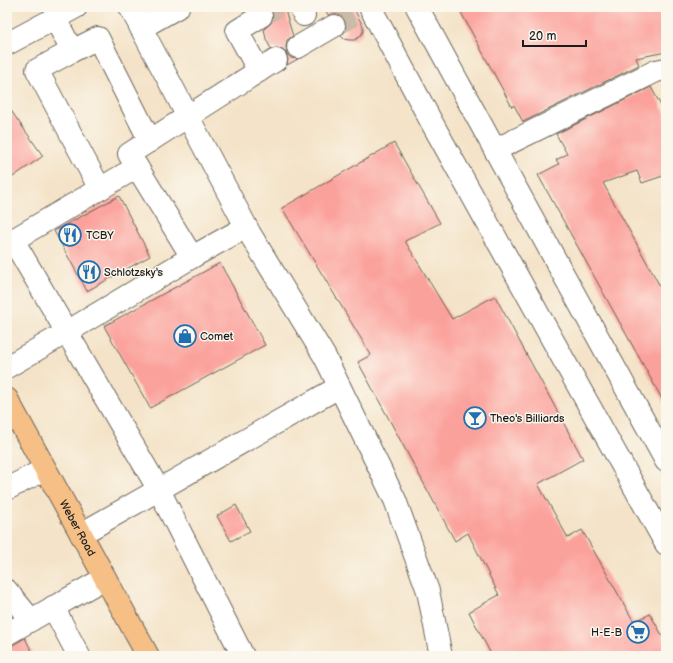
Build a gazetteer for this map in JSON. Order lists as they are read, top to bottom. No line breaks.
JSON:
{"streets":{"main road":["Weber Road"]},"places":{"restaurant":["TCBY","Schlotzsky's"],"shop":["Comet"],"bar":["Theo's Billiards"],"supermarket":["H-E-B"]},"scale_bar":"20 m"}
